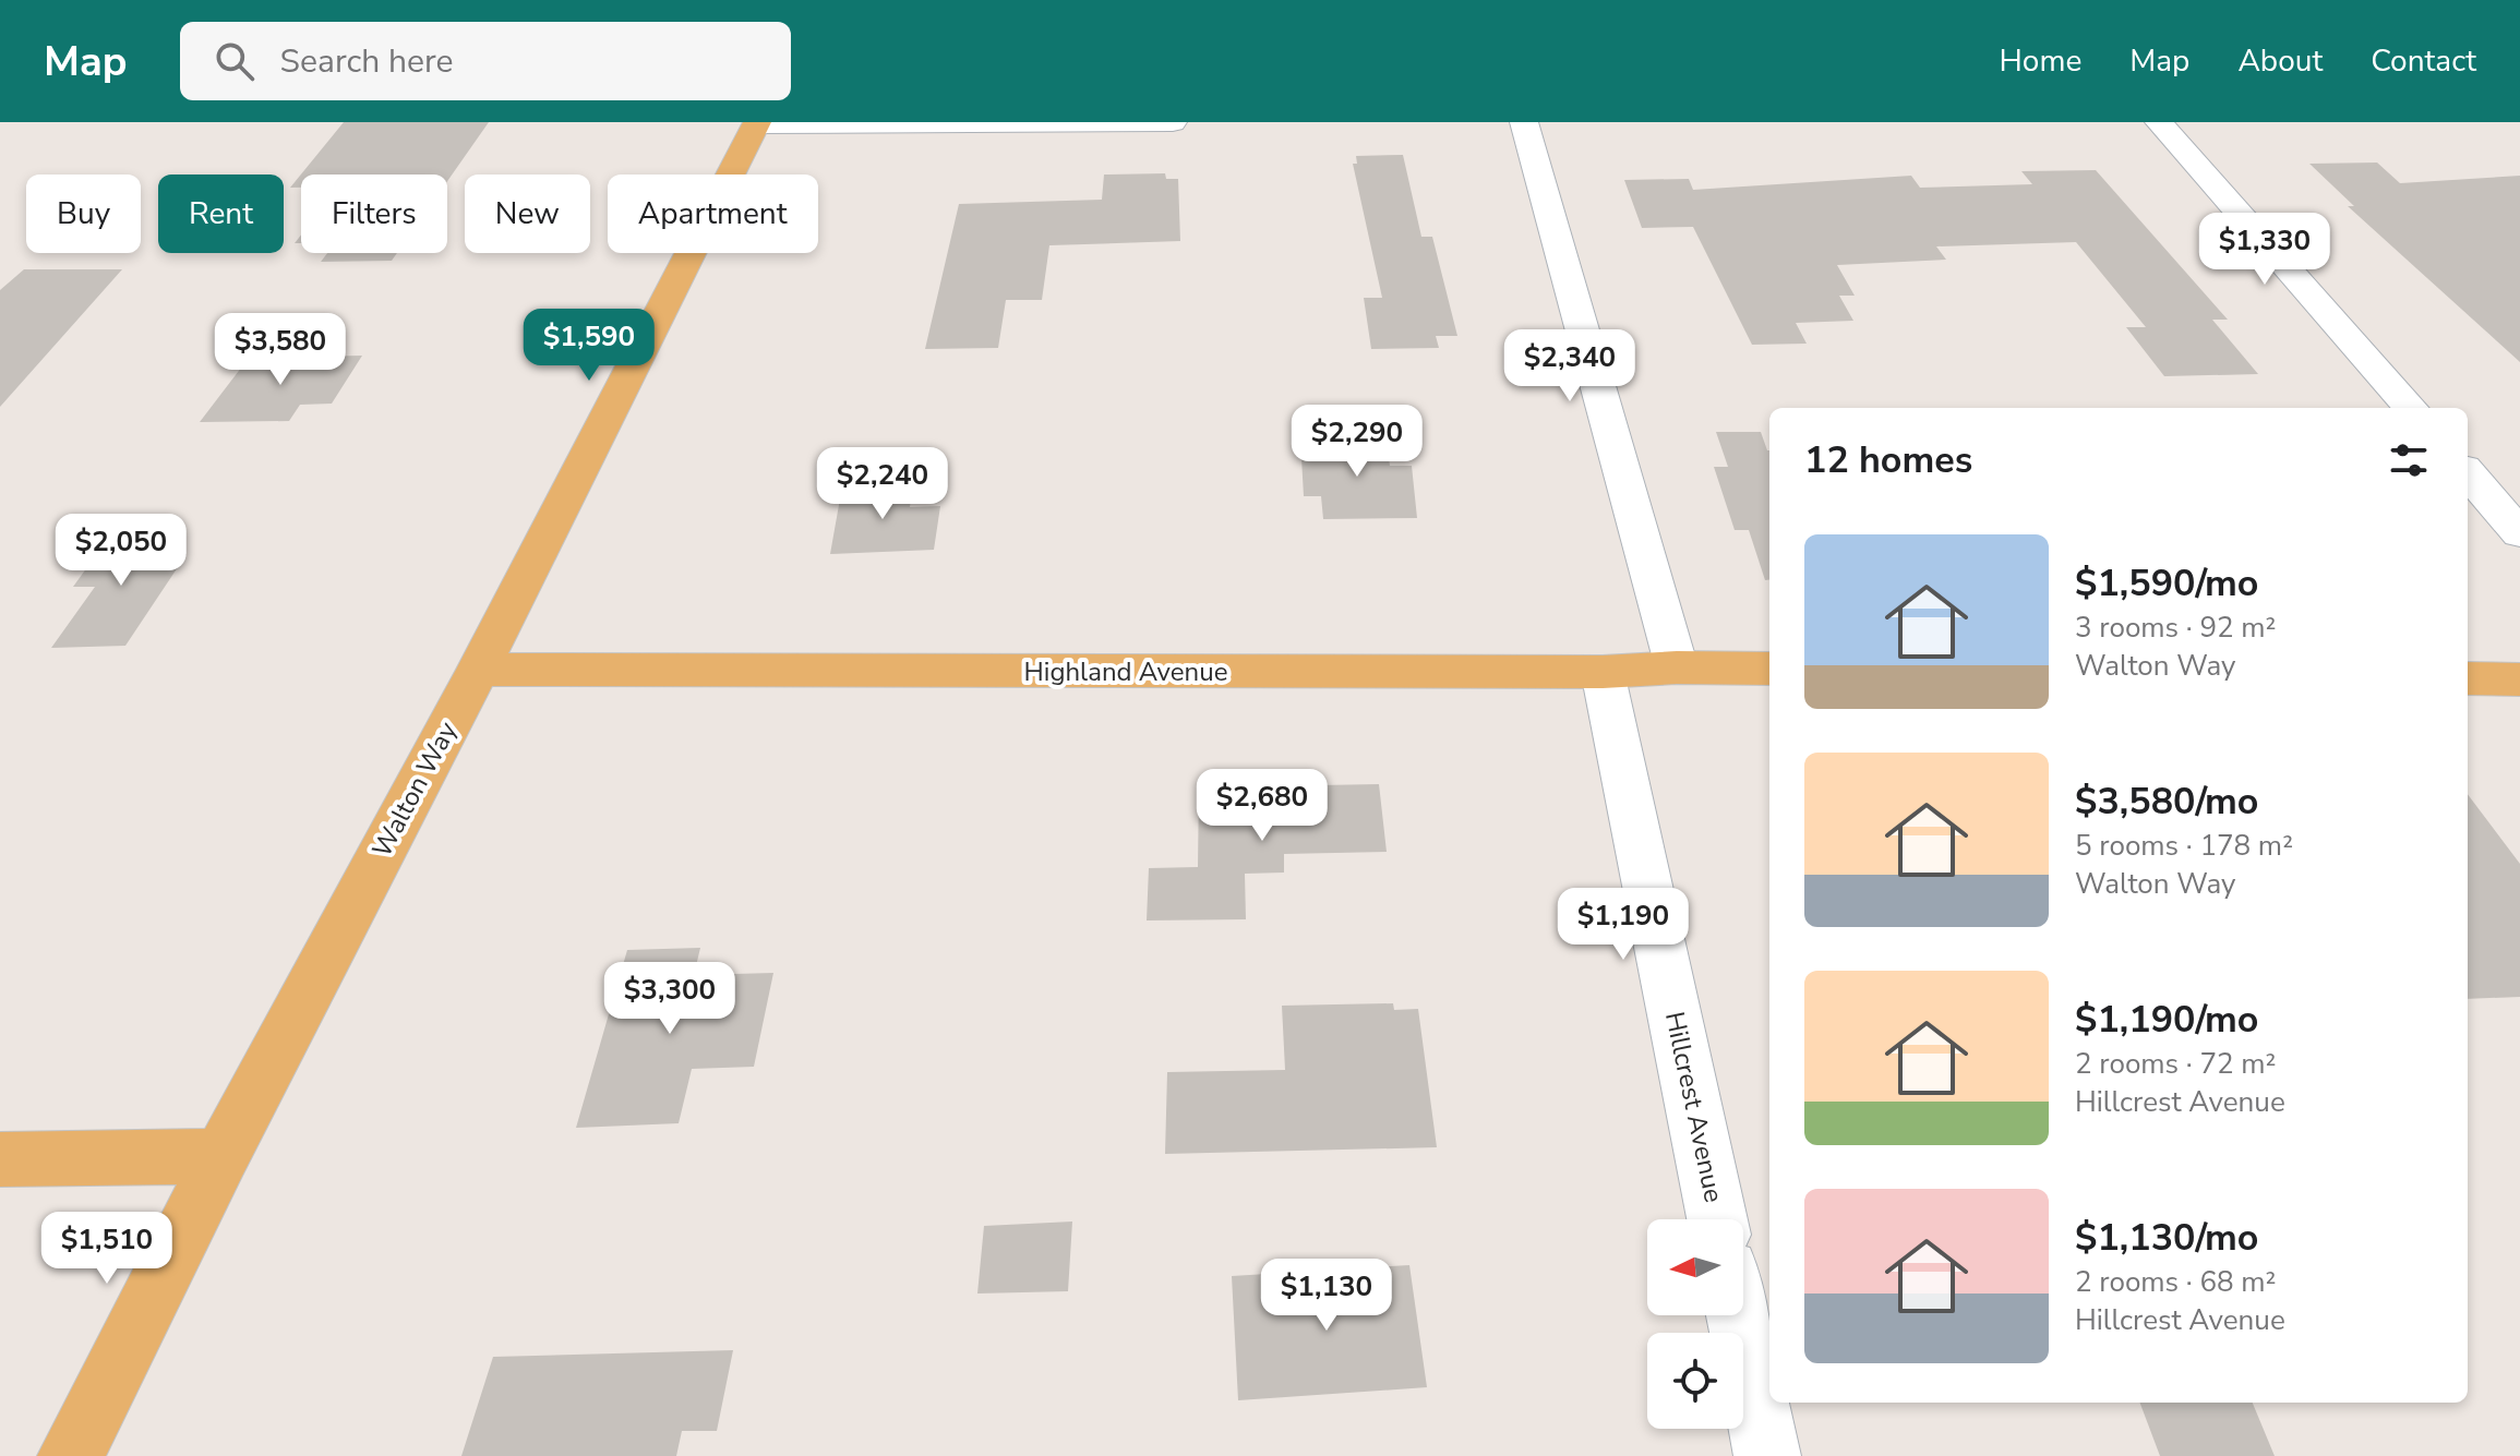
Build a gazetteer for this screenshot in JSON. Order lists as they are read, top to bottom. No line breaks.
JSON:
{"streets":{"main road":["Highland Avenue","Walton Way"],"street":["Hillcrest Avenue"]},"crossings":[["Highland Avenue","Walton Way"],["Highland Avenue","Hillcrest Avenue"]],"north":"left","page":{"header":"Map","search":"Search here","nav":["Home","Map","About","Contact"],"chip":["Buy","Rent","Filters","New","Apartment"],"price":["$1,330","$1,590","$3,580","$2,340","$2,290","$2,240","$2,050","$2,680","$1,190","$3,300","$1,510","$1,130"],"heading":"12 homes","list":[{"name":"$1,590/mo","note":"3 rooms · 92 m² · Walton Way"},{"name":"$3,580/mo","note":"5 rooms · 178 m² · Walton Way"},{"name":"$1,190/mo","note":"2 rooms · 72 m² · Hillcrest Avenue"},{"name":"$1,130/mo","note":"2 rooms · 68 m² · Hillcrest Avenue"}]}}
